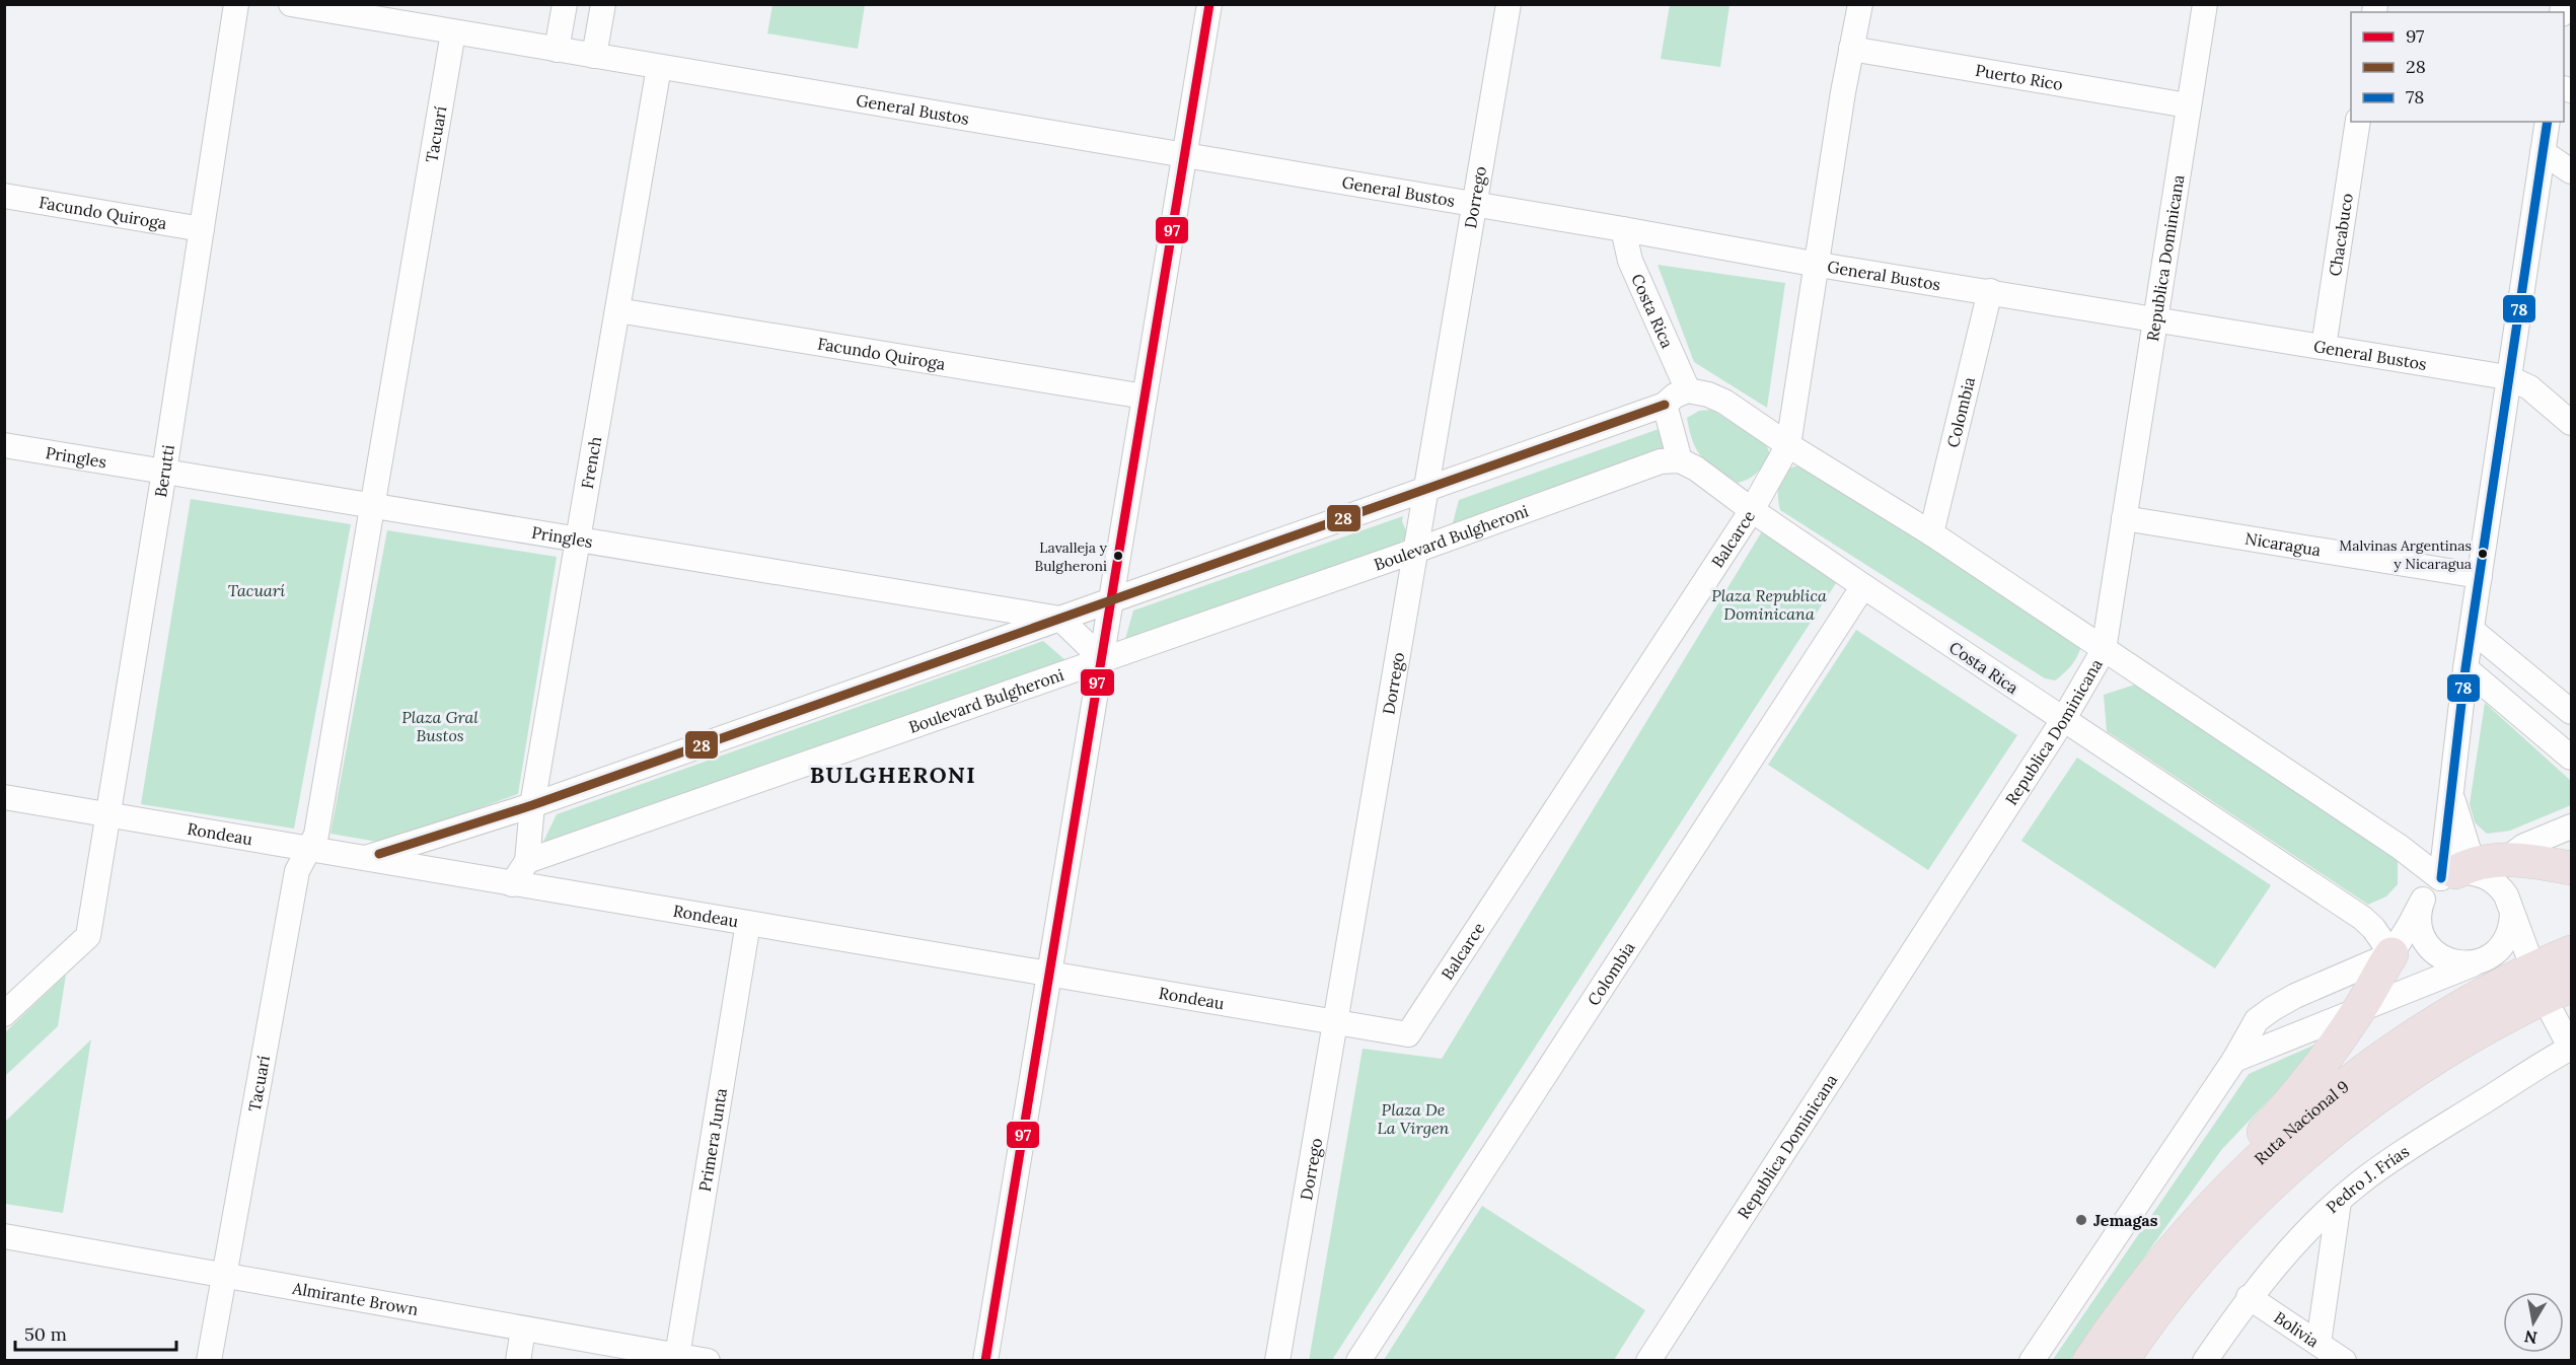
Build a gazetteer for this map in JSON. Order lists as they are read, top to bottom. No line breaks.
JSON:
{"streets":{"highway":["Ruta Nacional 9"],"street":["Puerto Rico","General Bustos","Tacuarí","Dorrego","Facundo Quiroga","Chacabuco","Republica Dominicana","Costa Rica","Colombia","Pringles","French","Berutti","Boulevard Bulgheroni","Balcarce","Nicaragua","Rondeau","Primera Junta","Pedro J. Frías","Almirante Brown","Bolivia"]},"crossings":[["Puerto Rico","Republica Dominicana"],["Puerto Rico","Balcarce"],["General Bustos","Tacuarí"],["General Bustos","Dorrego"],["General Bustos","Chacabuco"],["General Bustos","Republica Dominicana"],["General Bustos","Costa Rica"],["General Bustos","Colombia"],["General Bustos","French"],["General Bustos","Balcarce"],["Tacuarí","Pringles"],["Tacuarí","Rondeau"],["Tacuarí","Almirante Brown"],["Dorrego","Boulevard Bulgheroni"],["Dorrego","Rondeau"],["Facundo Quiroga","French"],["Facundo Quiroga","Berutti"],["Republica Dominicana","Costa Rica"],["Republica Dominicana","Nicaragua"],["Costa Rica","Colombia"],["Costa Rica","Boulevard Bulgheroni"],["Costa Rica","Balcarce"],["Pringles","French"],["Pringles","Berutti"],["French","Boulevard Bulgheroni"],["Berutti","Rondeau"],["Balcarce","Rondeau"],["Rondeau","Primera Junta"],["Primera Junta","Almirante Brown"],["Pedro J. Frías","Bolivia"]],"districts":["BULGHERONI"],"parks":["Tacuarí","Plaza Republica Dominicana","Plaza Gral Bustos","Plaza De La Virgen"],"places":["Malvinas Argentinas y Nicaragua","Lavalleja y Bulgheroni","Jemagas"],"lines":["transit line 97","transit line 78","transit line 28"],"legend":["97","28","78"],"scale_bar":"50 m","north":"bottom"}
